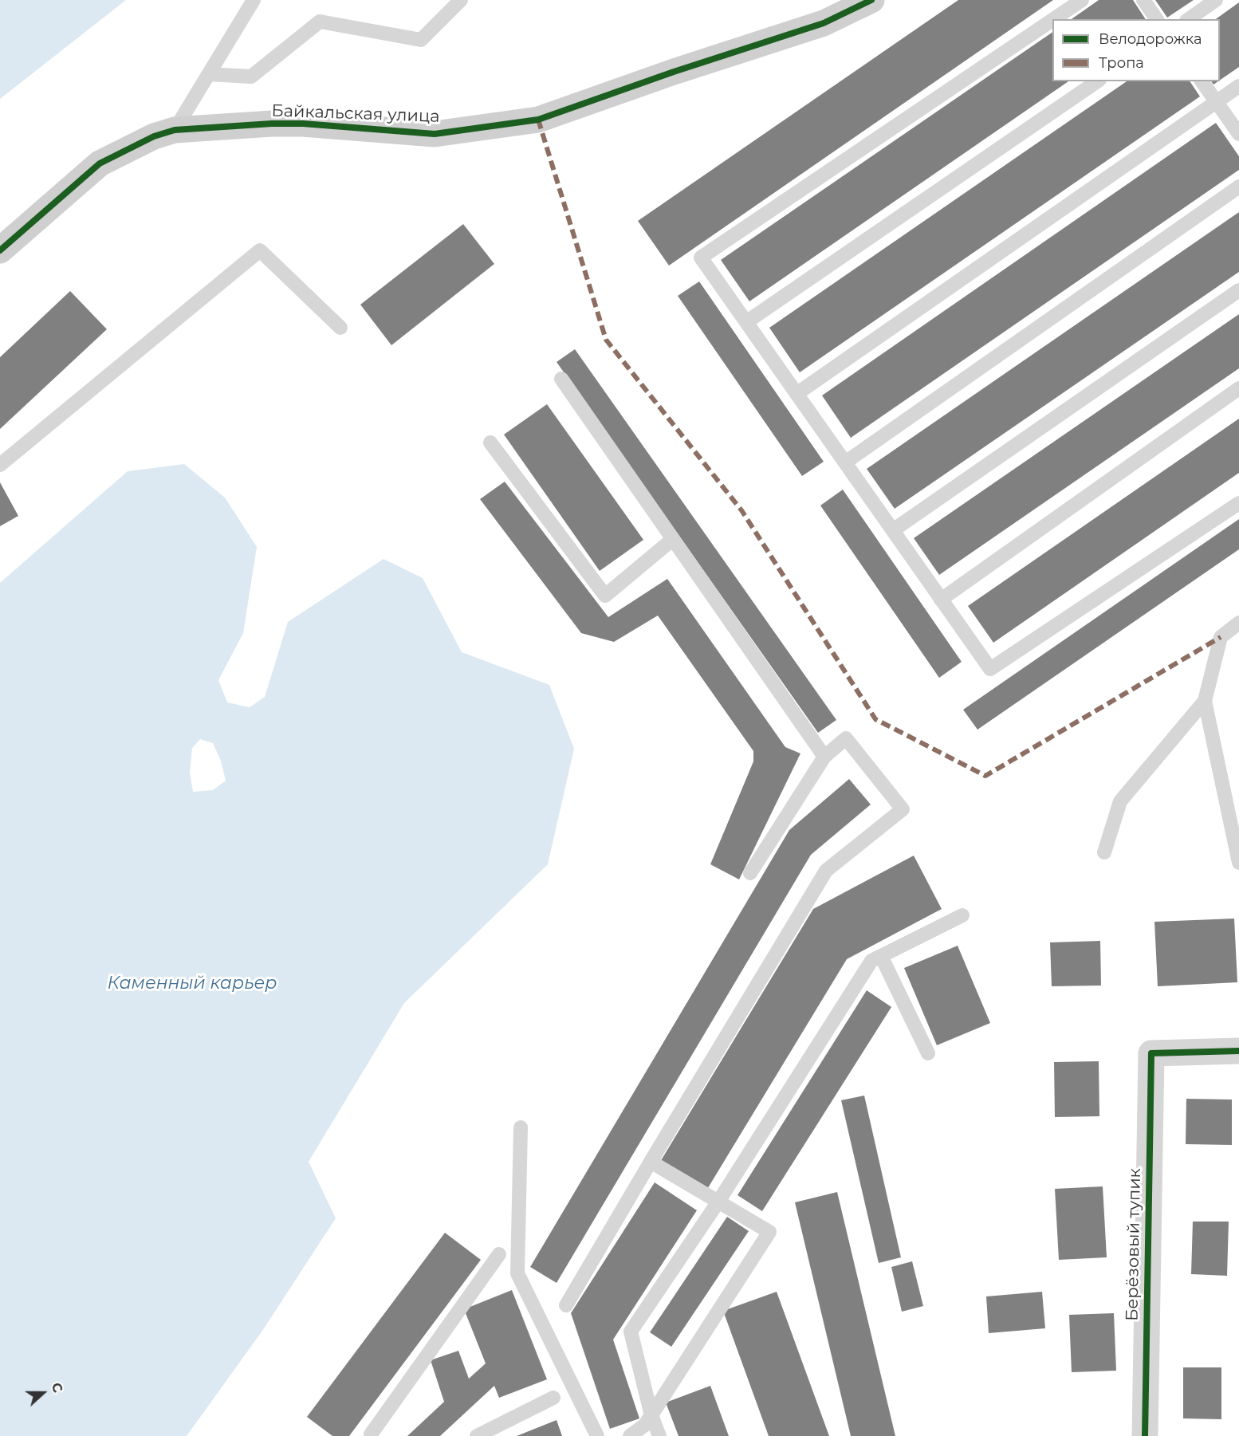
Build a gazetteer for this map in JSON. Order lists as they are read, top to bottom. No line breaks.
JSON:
{"streets":{"street":["Байкальская улица","Берёзовый тупик"]},"water":["Каменный карьер"],"legend":["Велодорожка","Тропа"],"north":"right"}
